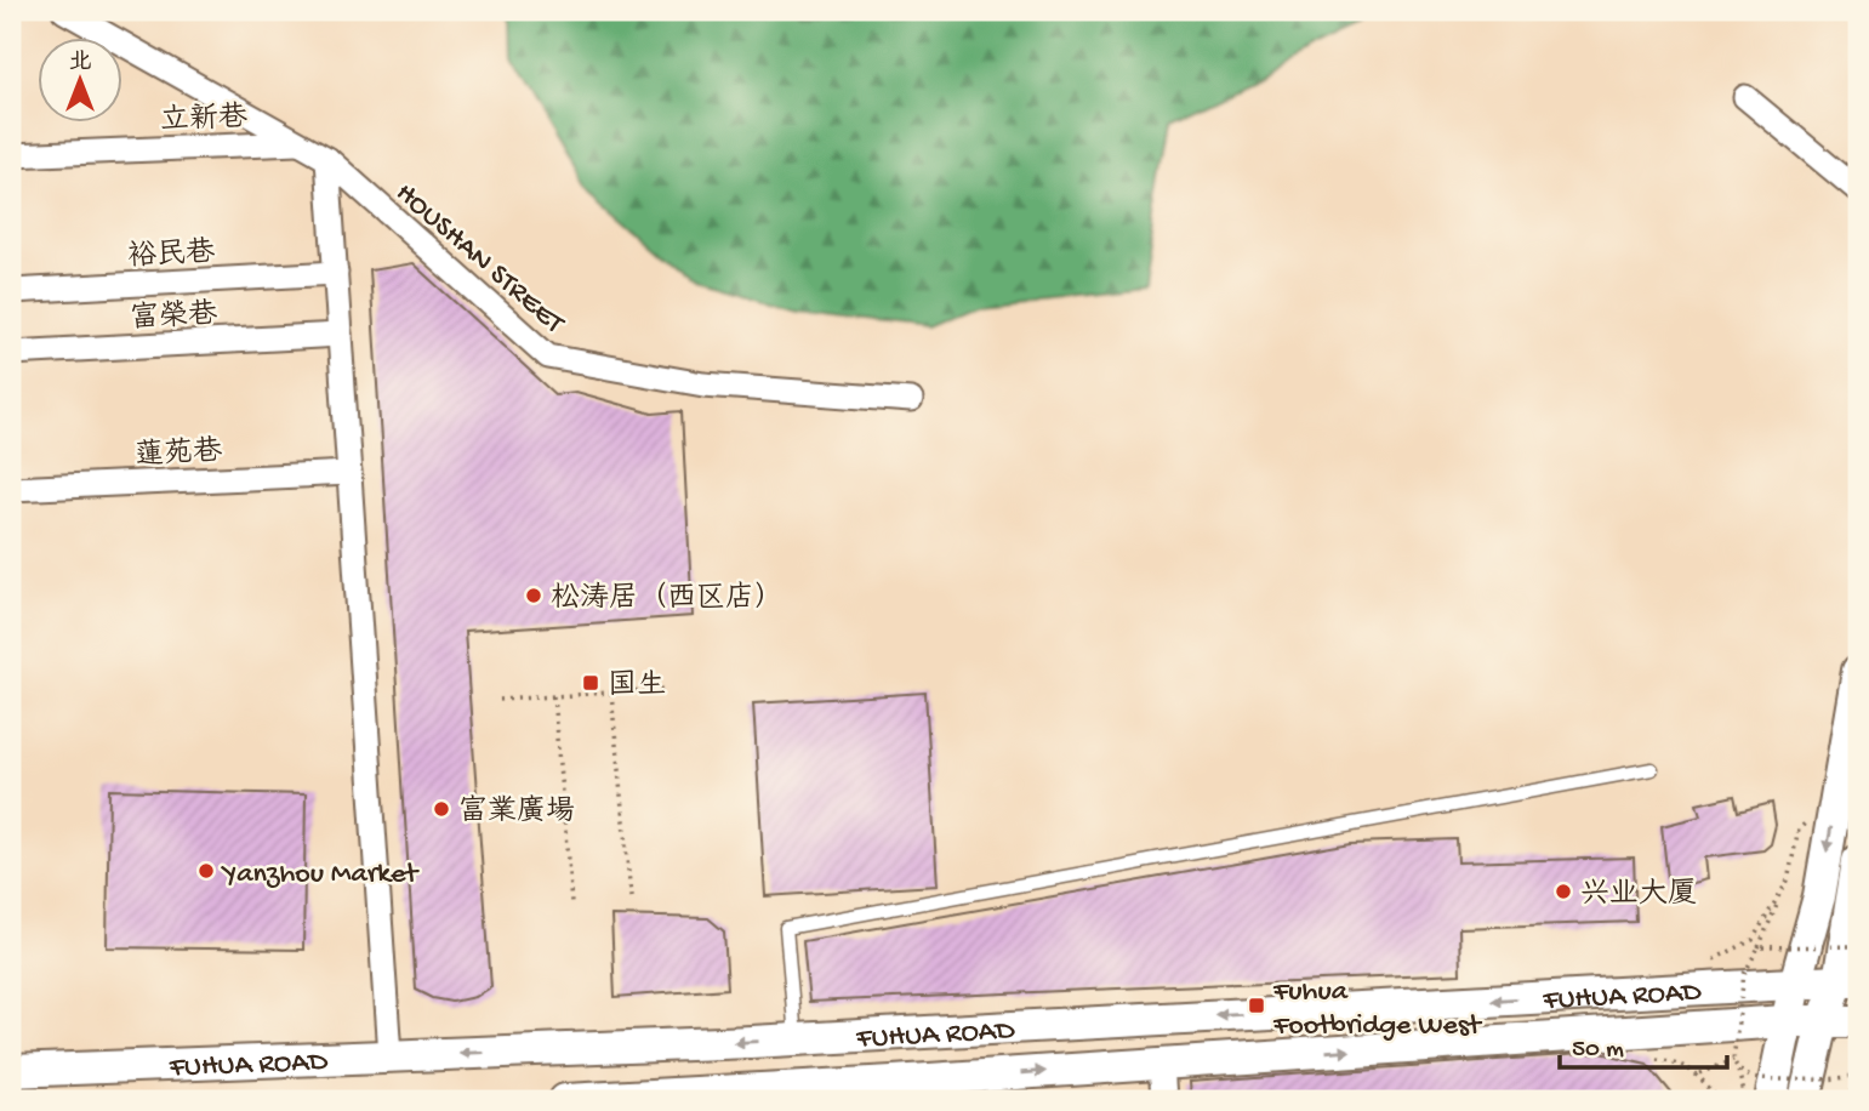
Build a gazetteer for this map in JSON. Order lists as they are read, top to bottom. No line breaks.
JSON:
{"streets":{"main road":["FUHUA ROAD"],"street":["立新巷","裕民巷","HOUSHAN STREET","富榮巷","蓮苑巷"]},"crossings":[["立新巷","HOUSHAN STREET"]],"places":{"other":["松涛居（西区店）","富業廣場","Yanzhou Market","兴业大厦"],"transit":["国生","Fuhua Footbridge West"]},"scale_bar":"50 m","north":"top"}
